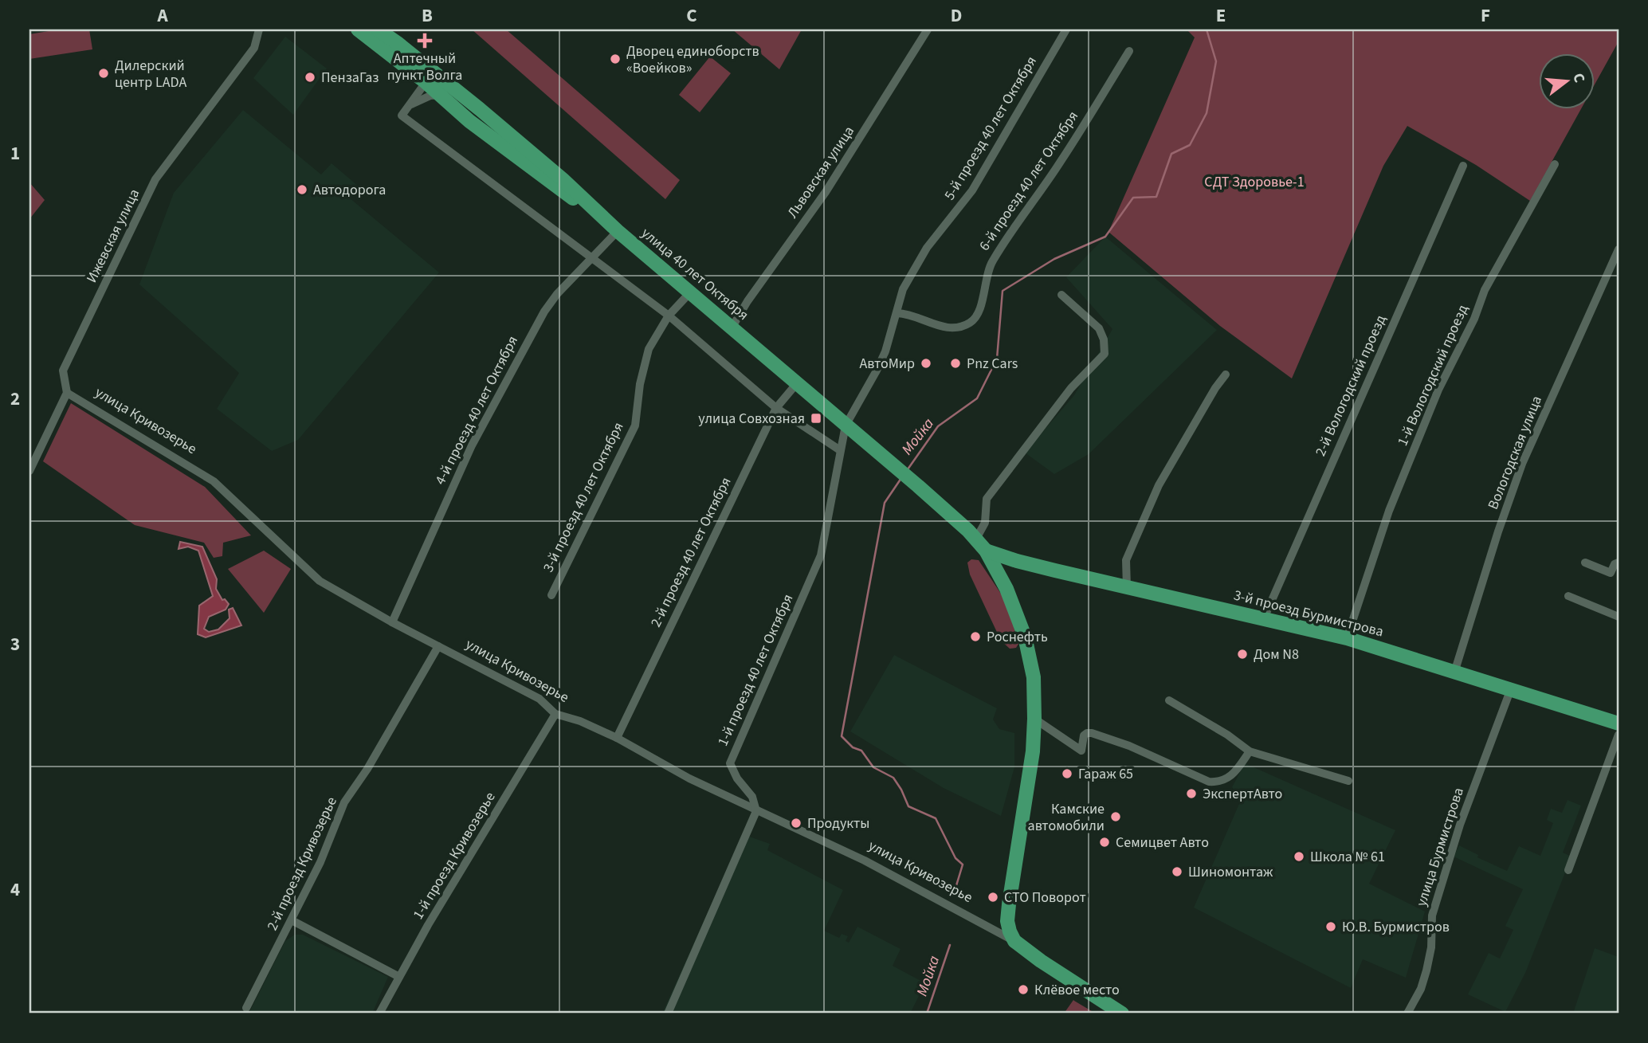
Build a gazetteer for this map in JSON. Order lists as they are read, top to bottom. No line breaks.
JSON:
{"streets":{"main road":["улица 40 лет Октября","улица Кривозерье","3-й проезд Бурмистрова"],"street":["5-й проезд 40 лет Октября","Львовская улица","6-й проезд 40 лет Октября","Ижевская улица","1-й Вологодский проезд","2-й Вологодский проезд","4-й проезд 40 лет Октября","Вологодская улица","3-й проезд 40 лет Октября","2-й проезд 40 лет Октября","1-й проезд 40 лет Октября","улица Бурмистрова","1-й проезд Кривозерье","2-й проезд Кривозерье"]},"crossings":[["5-й проезд 40 лет Октября","6-й проезд 40 лет Октября"],["5-й проезд 40 лет Октября","улица 40 лет Октября"],["5-й проезд 40 лет Октября","1-й проезд 40 лет Октября"],["Львовская улица","улица 40 лет Октября"],["Ижевская улица","улица Кривозерье"],["улица 40 лет Октября","4-й проезд 40 лет Октября"],["улица 40 лет Октября","3-й проезд 40 лет Октября"],["улица 40 лет Октября","2-й проезд 40 лет Октября"],["улица 40 лет Октября","3-й проезд Бурмистрова"],["1-й Вологодский проезд","3-й проезд Бурмистрова"],["2-й Вологодский проезд","3-й проезд Бурмистрова"],["4-й проезд 40 лет Октября","улица Кривозерье"],["улица Кривозерье","2-й проезд 40 лет Октября"],["улица Кривозерье","1-й проезд 40 лет Октября"],["улица Кривозерье","1-й проезд Кривозерье"],["улица Кривозерье","2-й проезд Кривозерье"],["Вологодская улица","3-й проезд Бурмистрова"],["3-й проезд Бурмистрова","улица Бурмистрова"]],"water":["Мойка"],"parks":["СДТ Здоровье-1"],"places":{"health":["Аптечный пункт Волга"],"other":["Дворец единоборств «Воейков»","Дилерский центр LADA","ПензаГаз","Автодорога","АвтоМир","Pnz Cars","Роснефть","Дом N8","Гараж 65","ЭкспертАвто","Камские автомобили","Продукты","Семицвет Авто","Школа № 61","Шиномонтаж","СТО Поворот","Ю.В. Бурмистров","Клёвое место"],"transit":["улица Совхозная"]},"north":"right","grid":{"columns":["A","B","C","D","E","F"],"rows":["1","2","3","4"]}}
